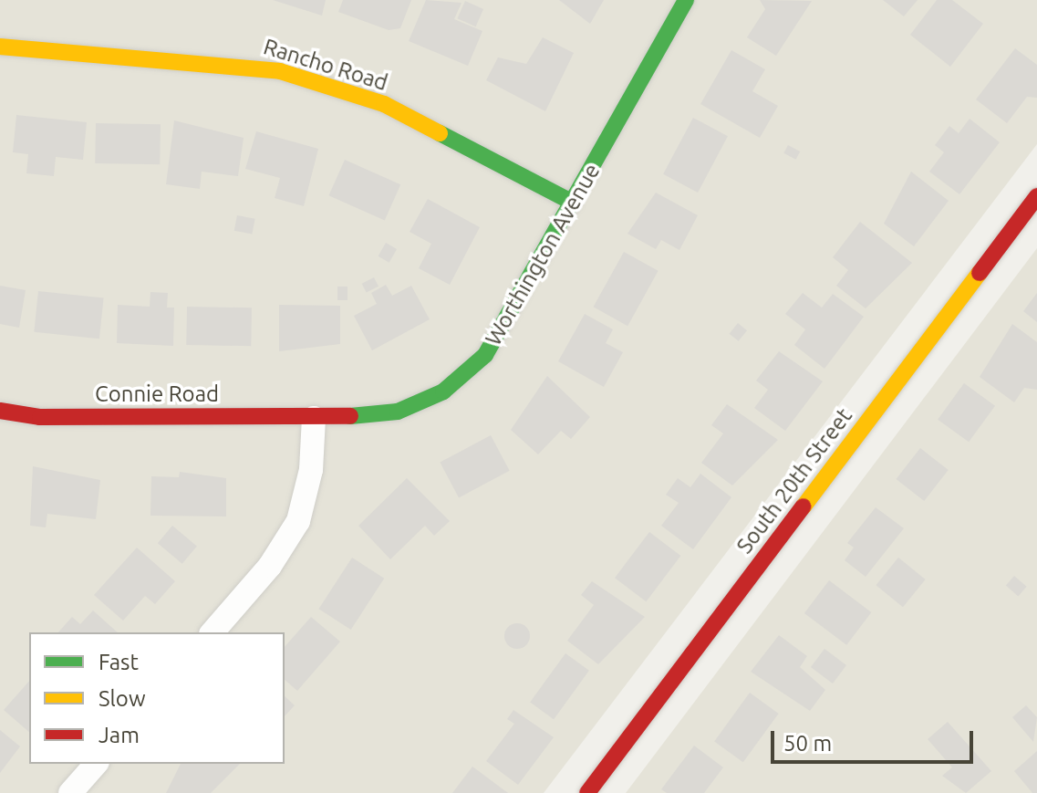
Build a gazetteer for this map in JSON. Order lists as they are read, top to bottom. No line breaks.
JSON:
{"streets":{"street":["Rancho Road","Worthington Avenue","Connie Road","South 20th Street"]},"crossings":[["Rancho Road","Worthington Avenue"],["Worthington Avenue","Connie Road"]],"legend":["Fast","Slow","Jam"],"scale_bar":"50 m"}
